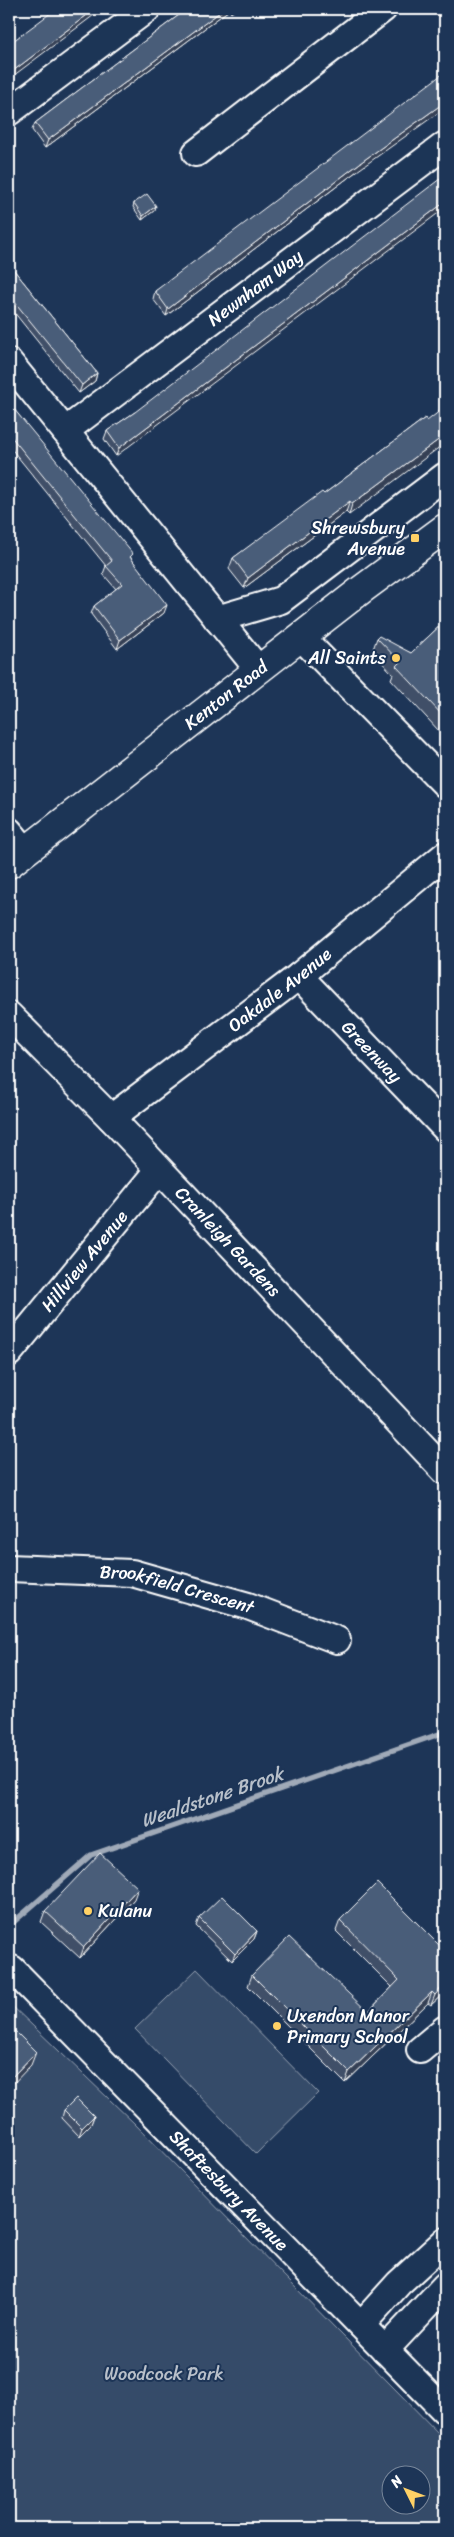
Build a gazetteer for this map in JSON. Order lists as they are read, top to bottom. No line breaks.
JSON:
{"streets":{"main road":["Kenton Road"],"street":["Newnham Way","Oakdale Avenue","Greenway","Cranleigh Gardens","Hillview Avenue","Brookfield Crescent","Shaftesbury Avenue"]},"crossings":[["Oakdale Avenue","Greenway"],["Oakdale Avenue","Cranleigh Gardens"],["Cranleigh Gardens","Hillview Avenue"]],"water":["Wealdstone Brook"],"parks":["Woodcock Park"],"places":{"transit":["Shrewsbury Avenue"],"other":["All Saints","Kulanu","Uxendon Manor Primary School"]},"north":"top left"}
